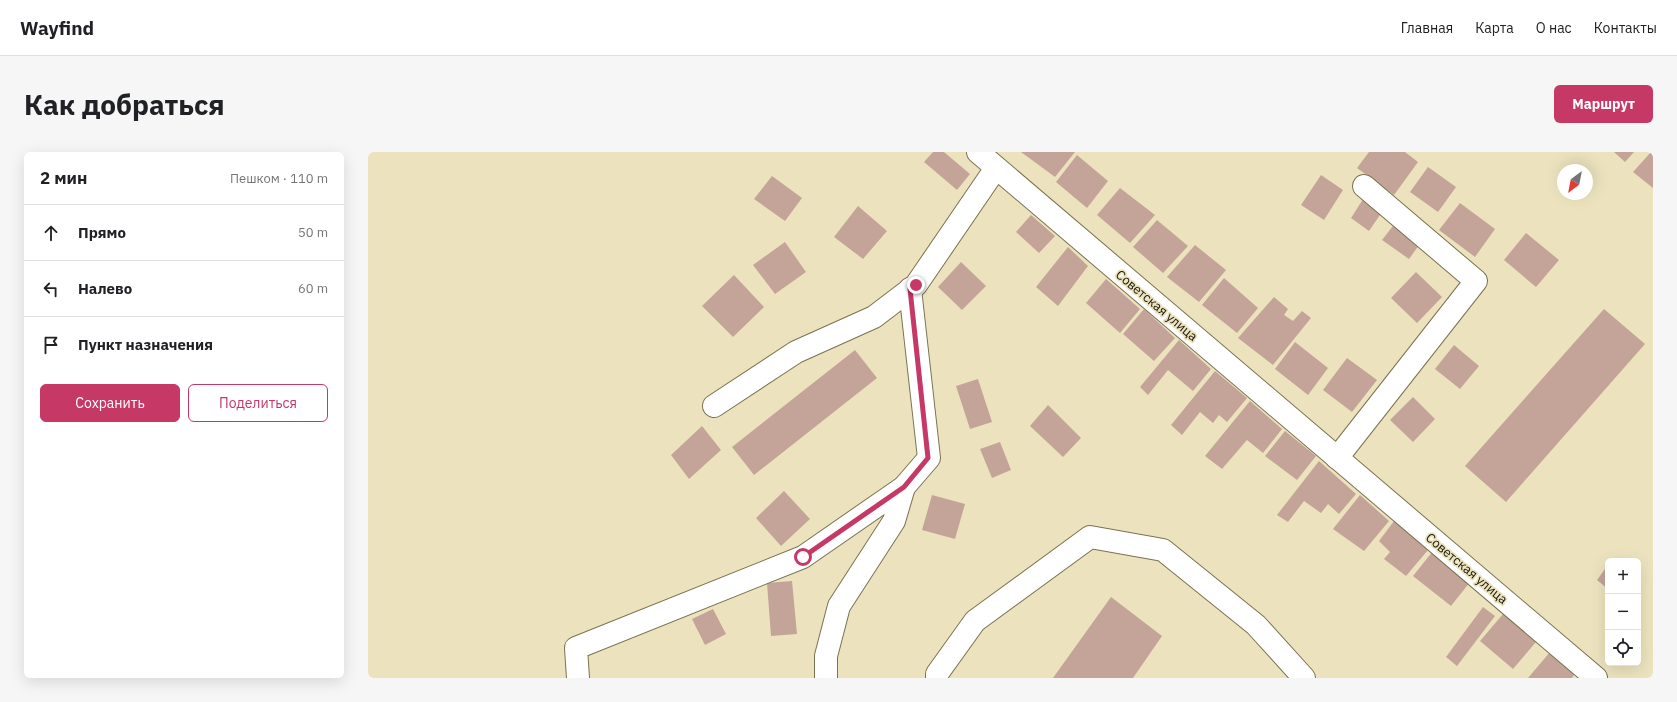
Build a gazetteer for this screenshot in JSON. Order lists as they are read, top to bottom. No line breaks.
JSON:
{"streets":{"street":["Советская улица"]},"north":"bottom left","page":{"header":"Wayfind","nav":["Главная","Карта","О нас","Контакты"],"buttons":["Маршрут",["Сохранить","Поделиться"]],"title":"Как добраться","heading":["2 мин","Пешком · 110 m"],"list":[["Прямо","50 m"],["Налево","60 m"],"Пункт назначения"],"map_buttons":["+","−"]}}
